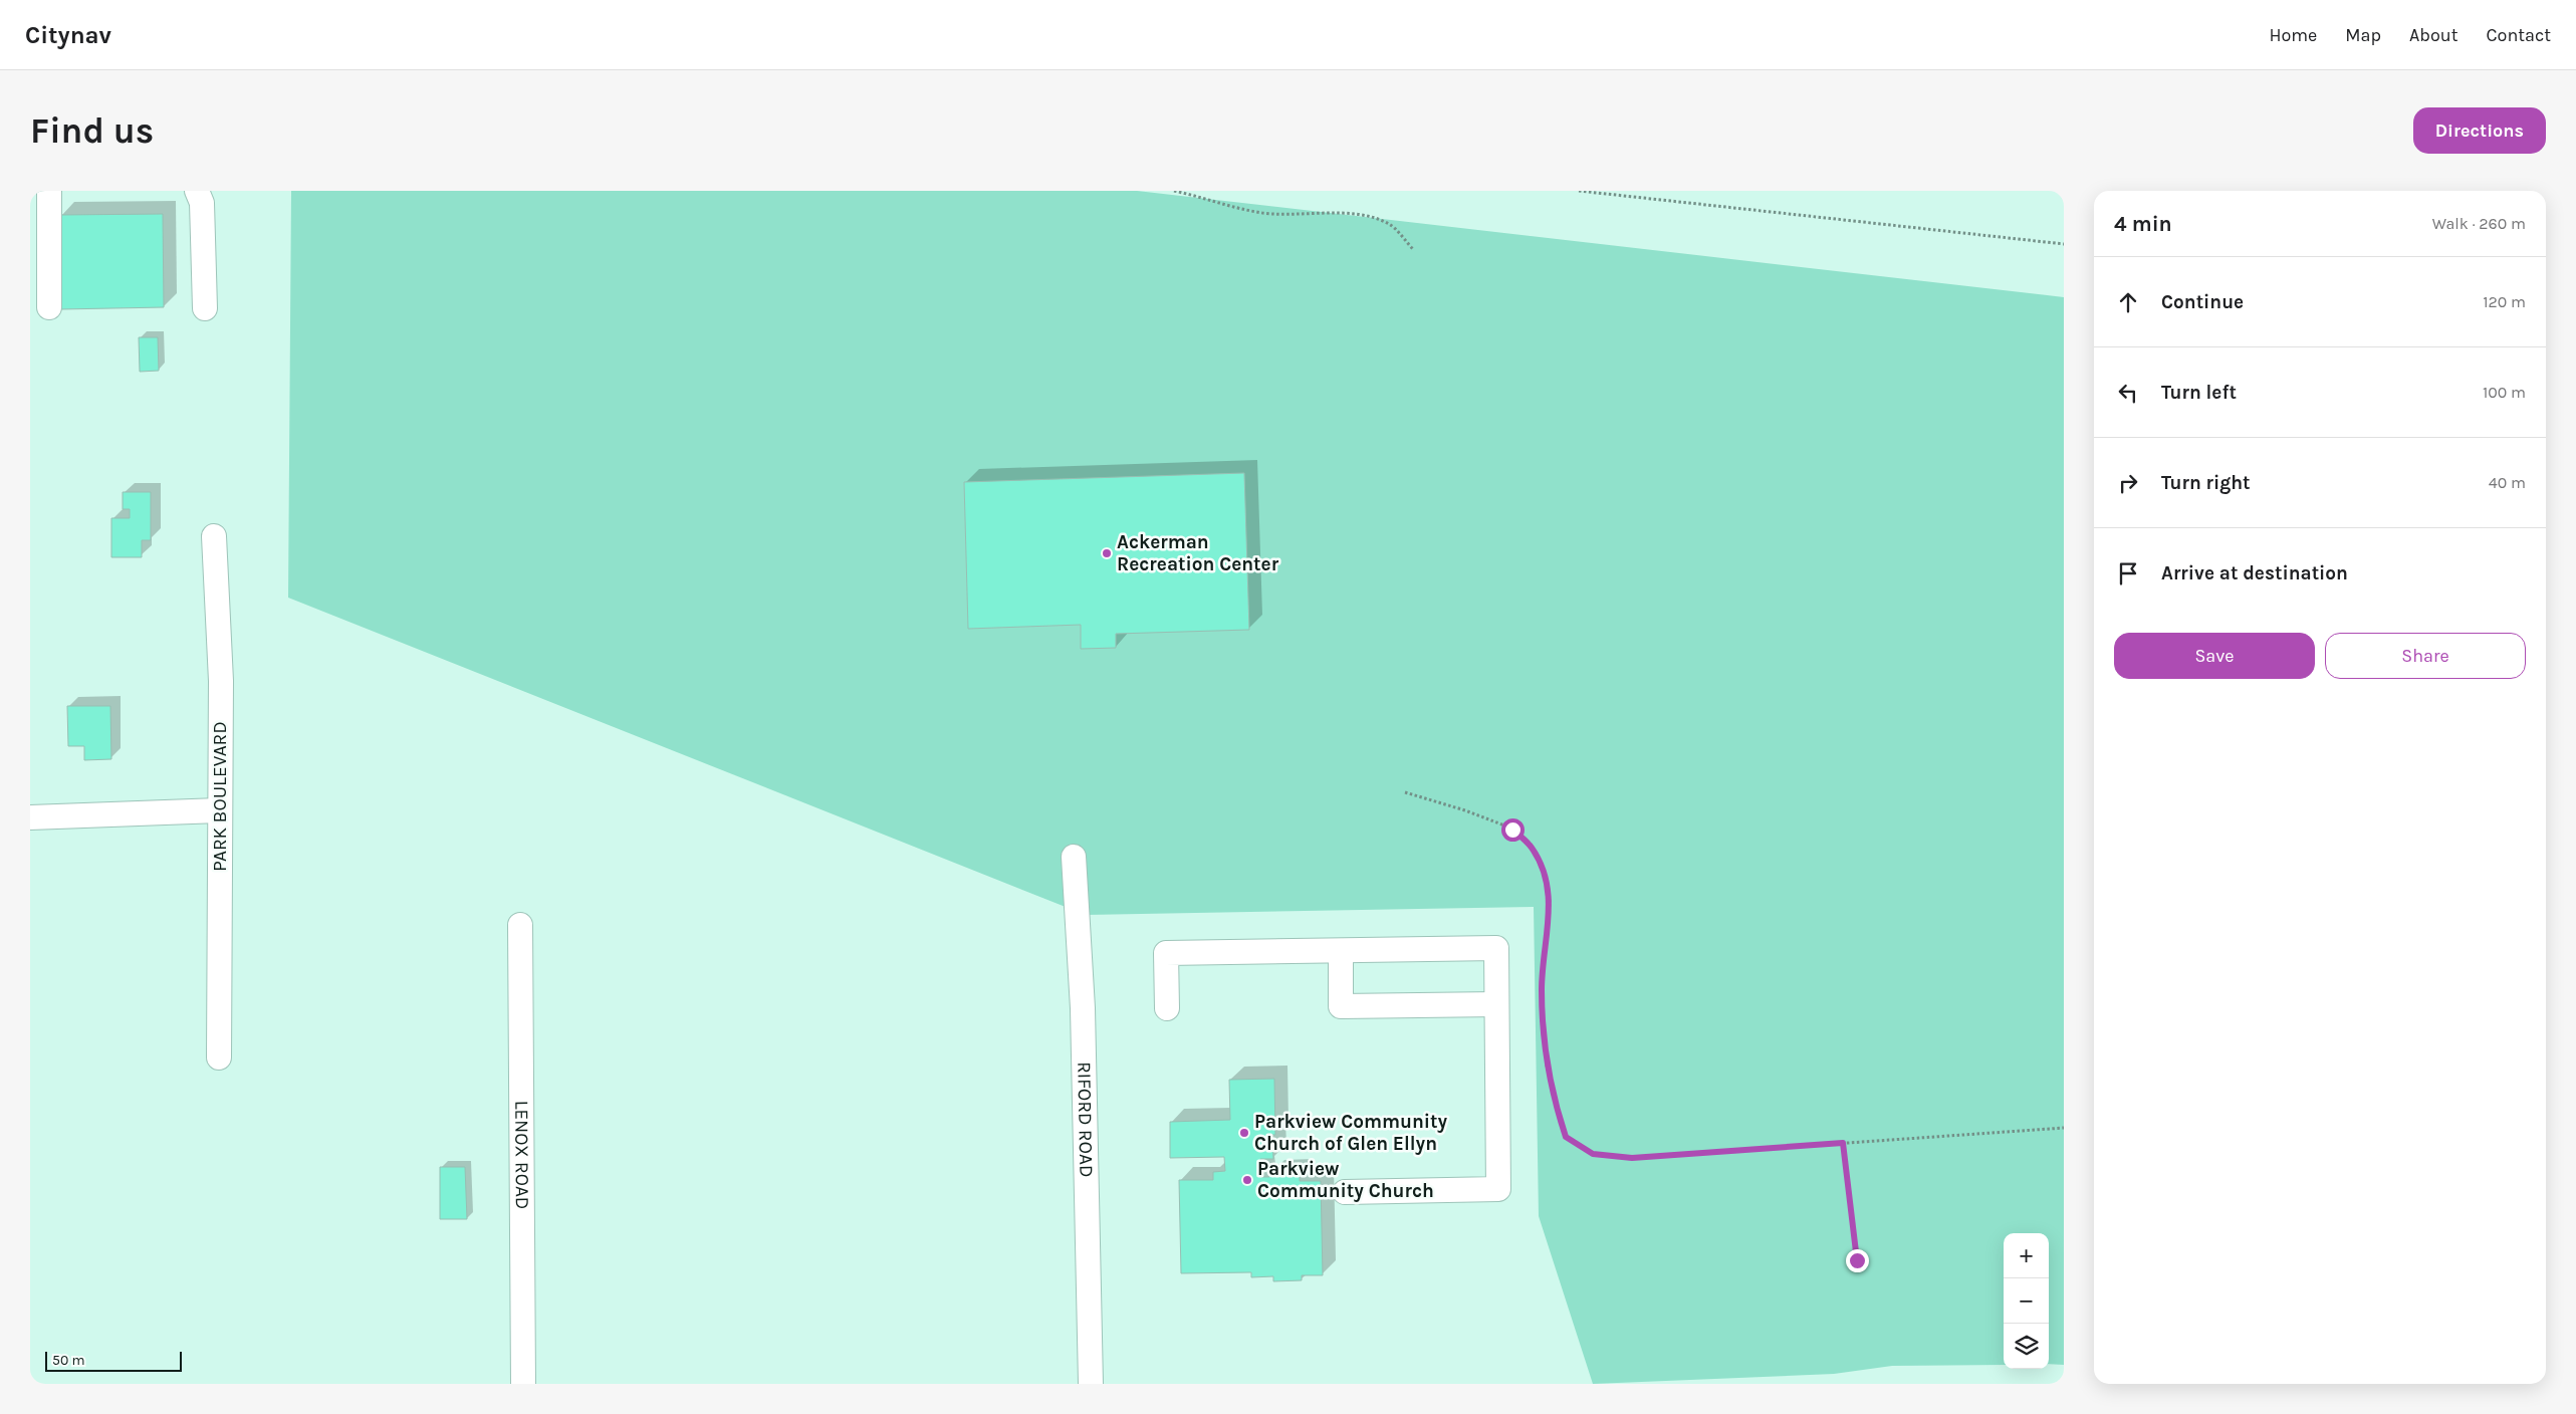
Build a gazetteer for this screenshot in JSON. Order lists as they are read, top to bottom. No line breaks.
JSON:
{"streets":{"street":["PARK BOULEVARD","RIFORD ROAD","LENOX ROAD"]},"places":["Ackerman Recreation Center","Parkview Community Church of Glen Ellyn","Parkview Community Church"],"scale_bar":"50 m","page":{"header":"Citynav","nav":["Home","Map","About","Contact"],"buttons":["Directions",["Save","Share"]],"title":"Find us","heading":["4 min","Walk · 260 m"],"list":[["Continue","120 m"],["Turn left","100 m"],["Turn right","40 m"],"Arrive at destination"],"map_buttons":["+","−"],"scale":"50 m"}}
